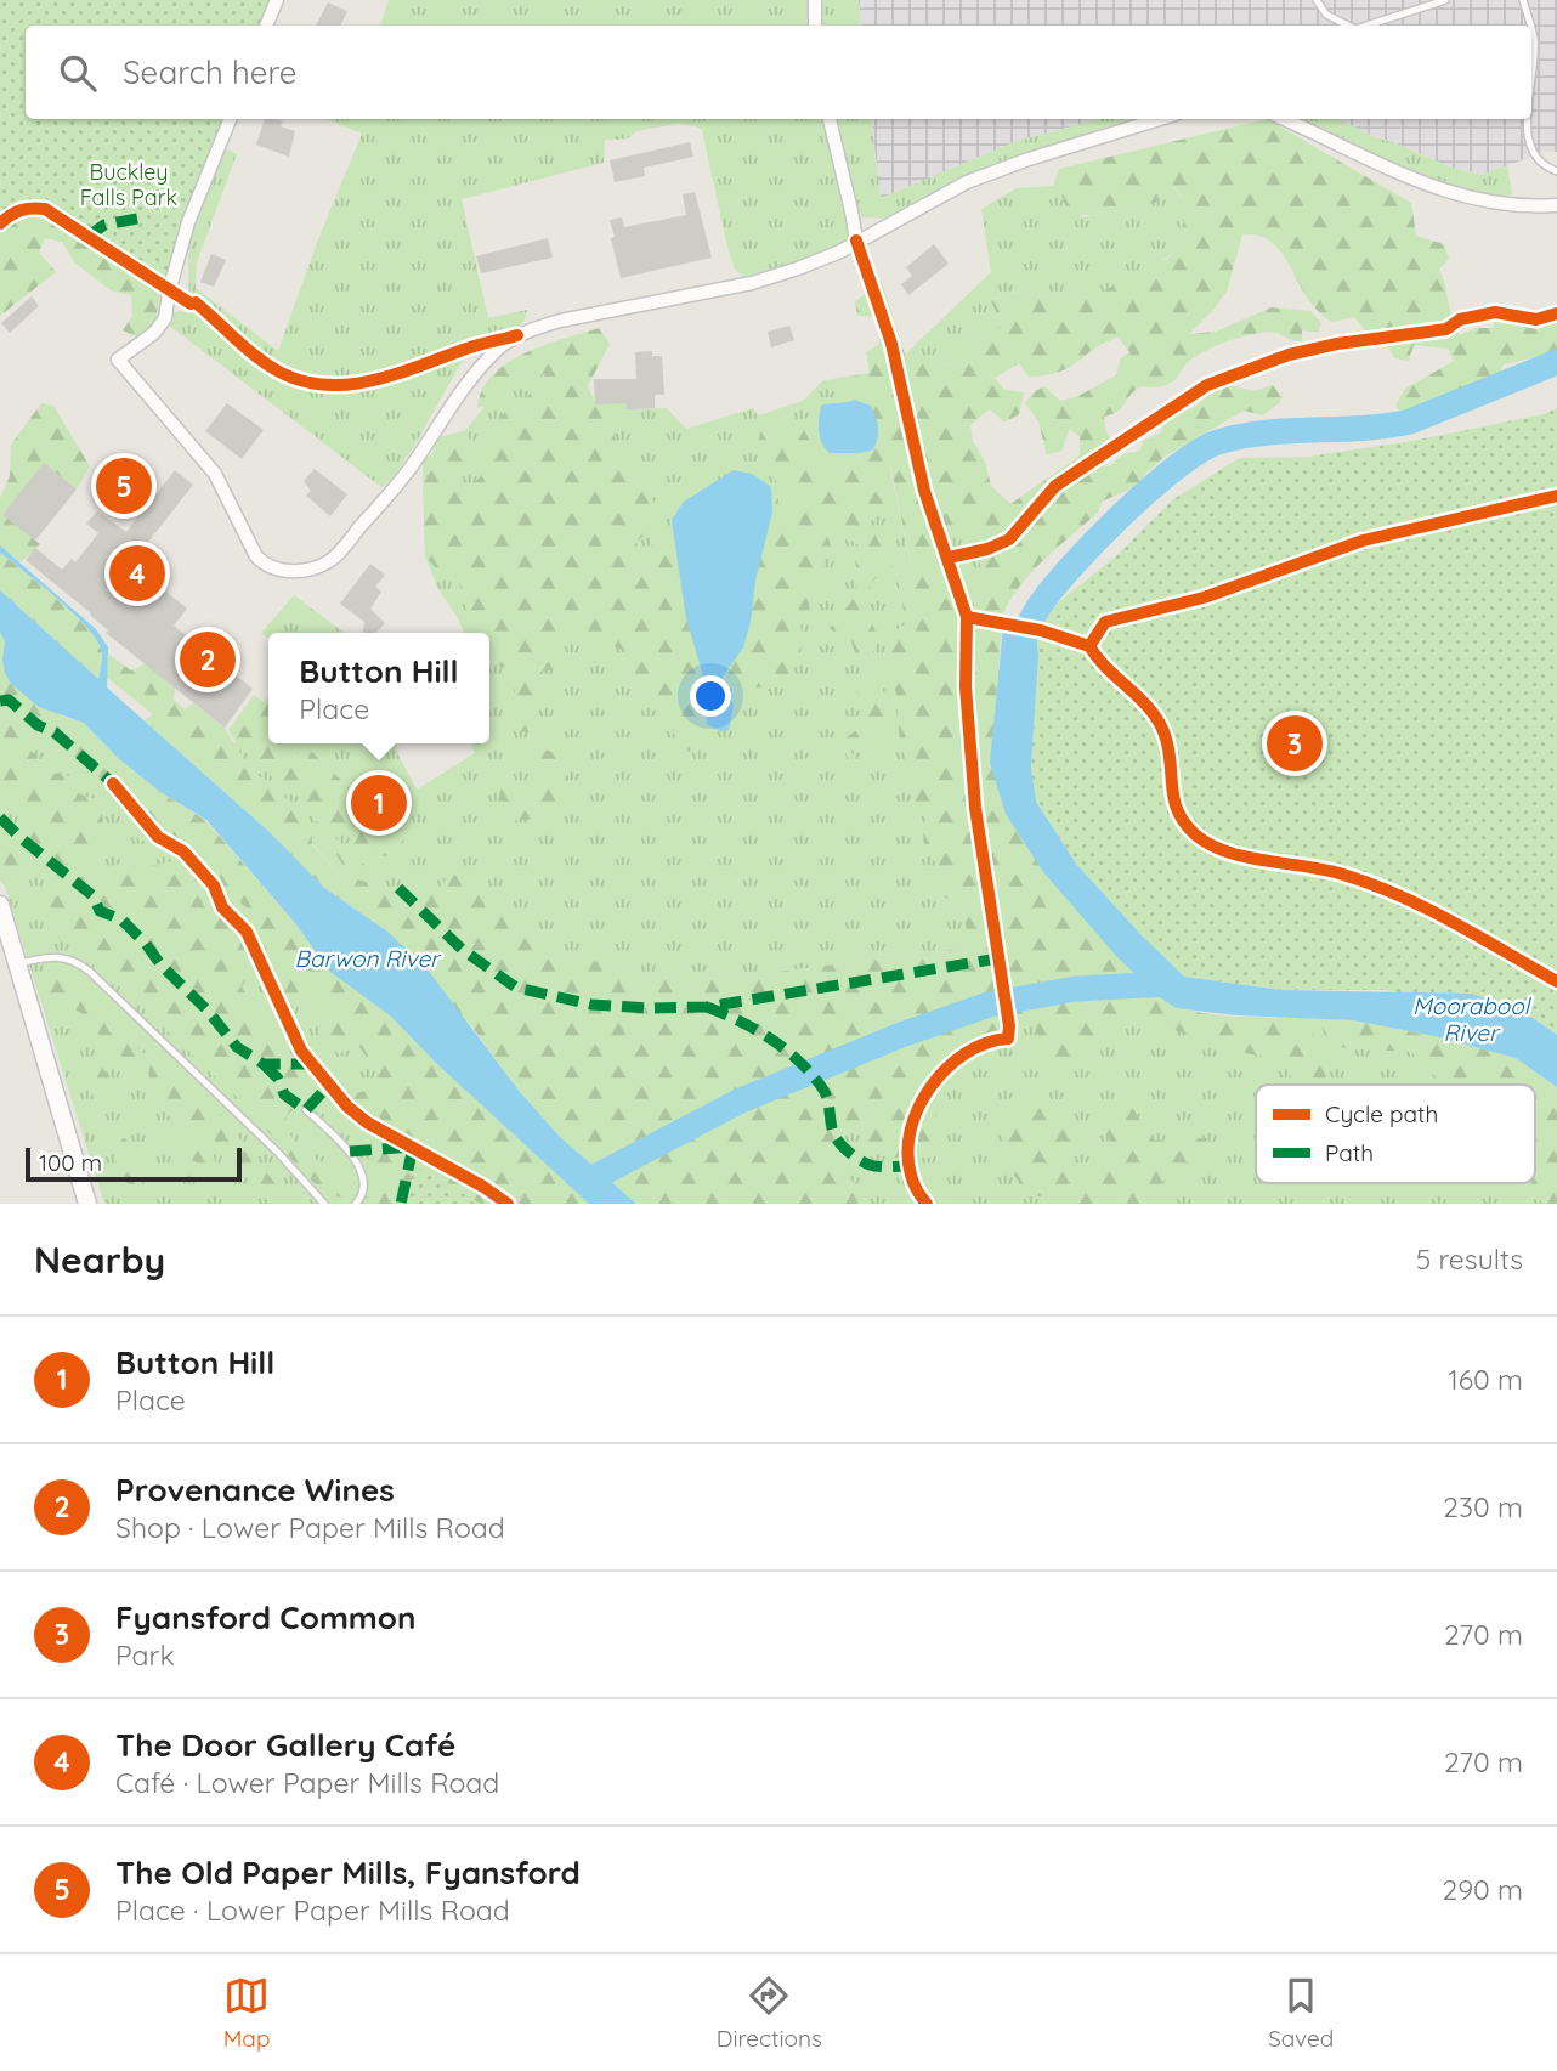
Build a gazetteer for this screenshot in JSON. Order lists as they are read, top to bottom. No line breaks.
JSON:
{"water":["Barwon River","Moorabool River"],"parks":["Buckley Falls Park"],"legend":["Cycle path","Path"],"scale_bar":"100 m","page":{"search":"Search here","pins":["5","4","2","3","1"],"popup":["Button Hill","Place"],"scale":"100 m","heading":["Nearby","5 results"],"list":[{"mark":"1","name":"Button Hill","note":"Place","value":"160 m"},{"mark":"2","name":"Provenance Wines","note":"Shop · Lower Paper Mills Road","value":"230 m"},{"mark":"3","name":"Fyansford Common","note":"Park","value":"270 m"},{"mark":"4","name":"The Door Gallery Café","note":"Café · Lower Paper Mills Road","value":"270 m"},{"mark":"5","name":"The Old Paper Mills, Fyansford","note":"Place · Lower Paper Mills Road","value":"290 m"}],"nav":["Map","Directions","Saved"]}}
